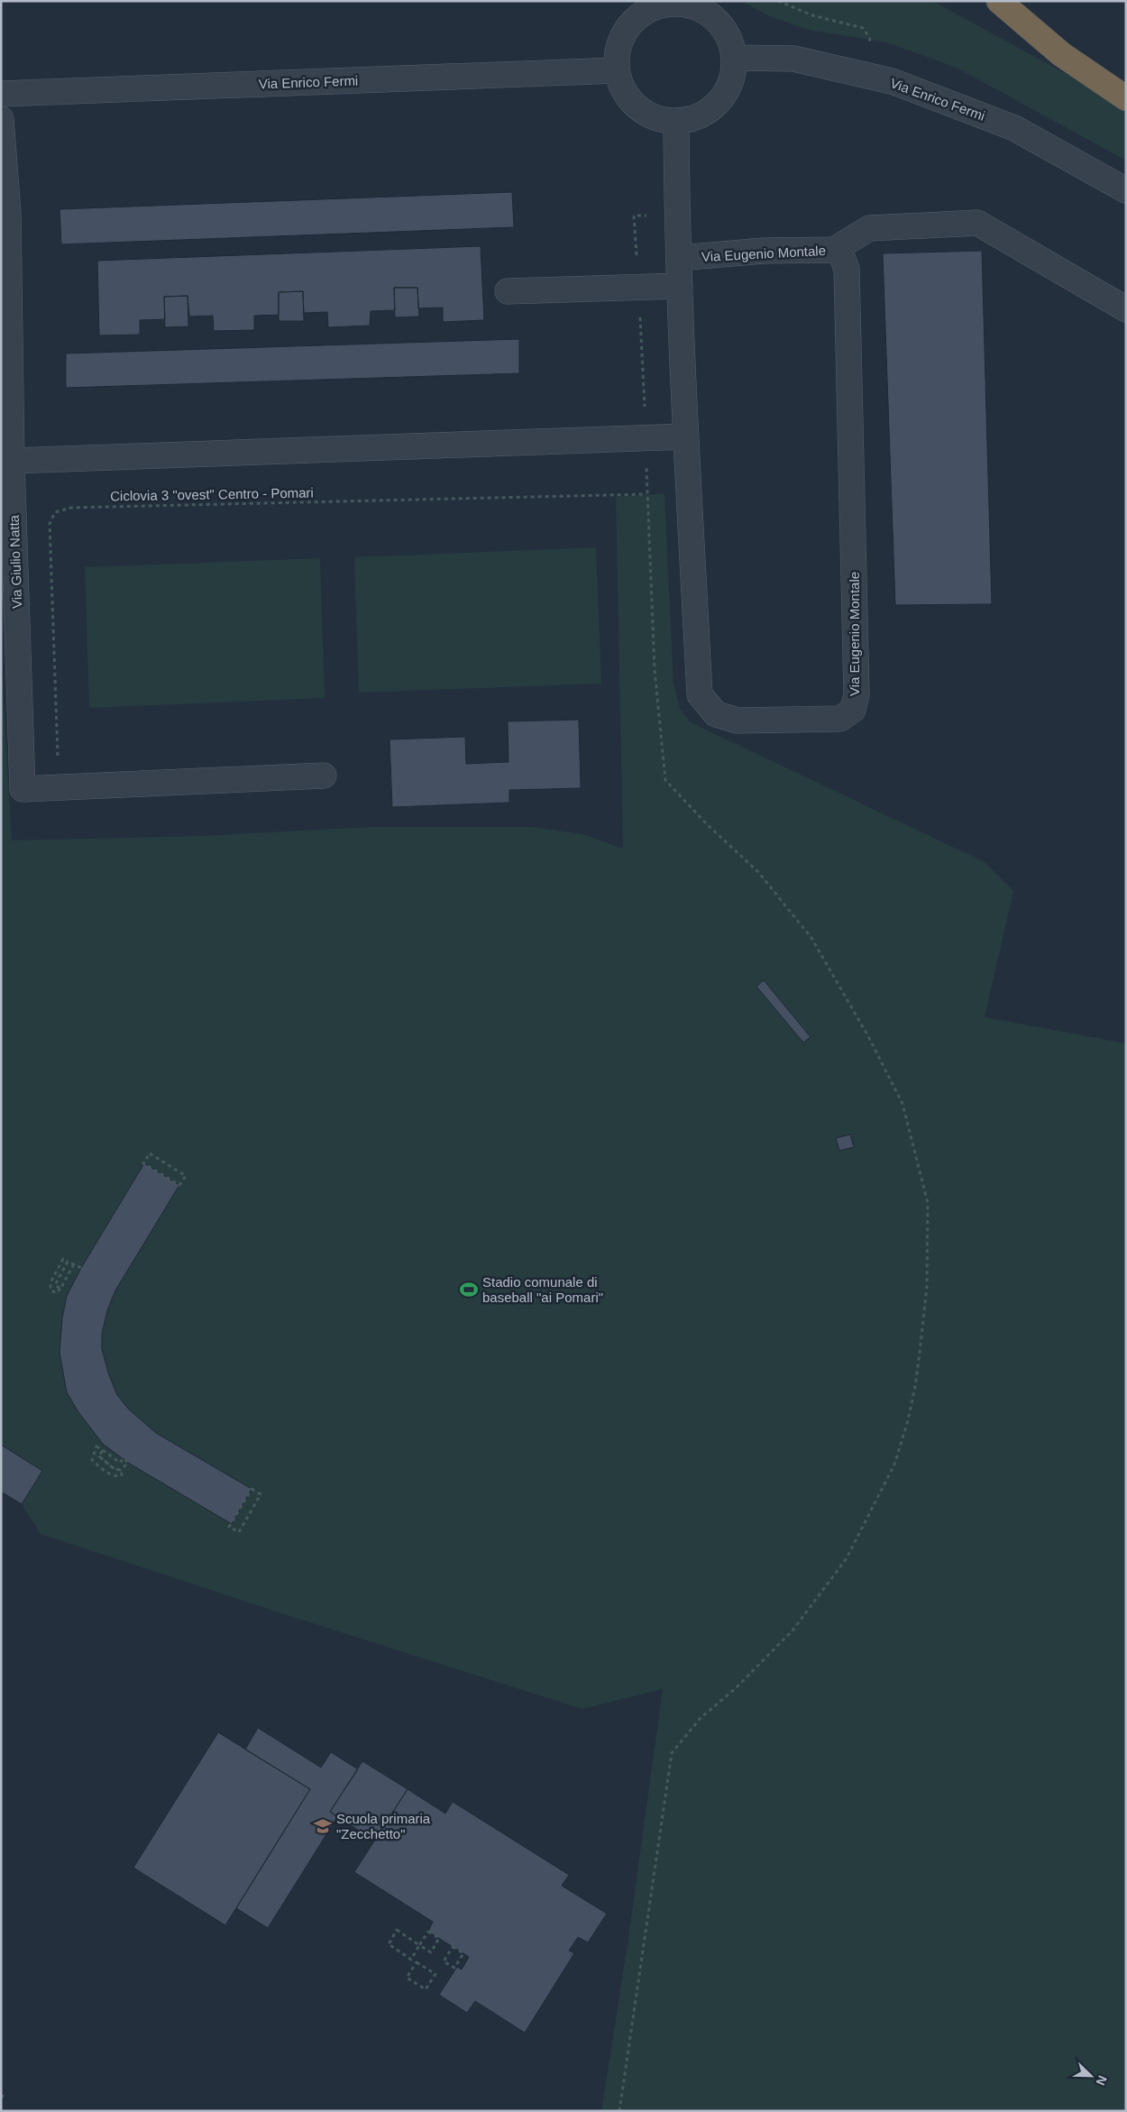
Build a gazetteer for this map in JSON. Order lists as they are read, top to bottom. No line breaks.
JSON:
{"streets":{"street":["Via Enrico Fermi","Via Eugenio Montale","Via Giulio Natta"],"path":["Ciclovia 3 \"ovest\" Centro - Pomari"]},"crossings":[["Via Enrico Fermi","Via Eugenio Montale"],["Ciclovia 3 \"ovest\" Centro - Pomari","Via Giulio Natta"]],"places":{"sports":["Stadio comunale di baseball \"ai Pomari\""],"school or university":["Scuola primaria \"Zecchetto\""]},"north":"bottom right"}
